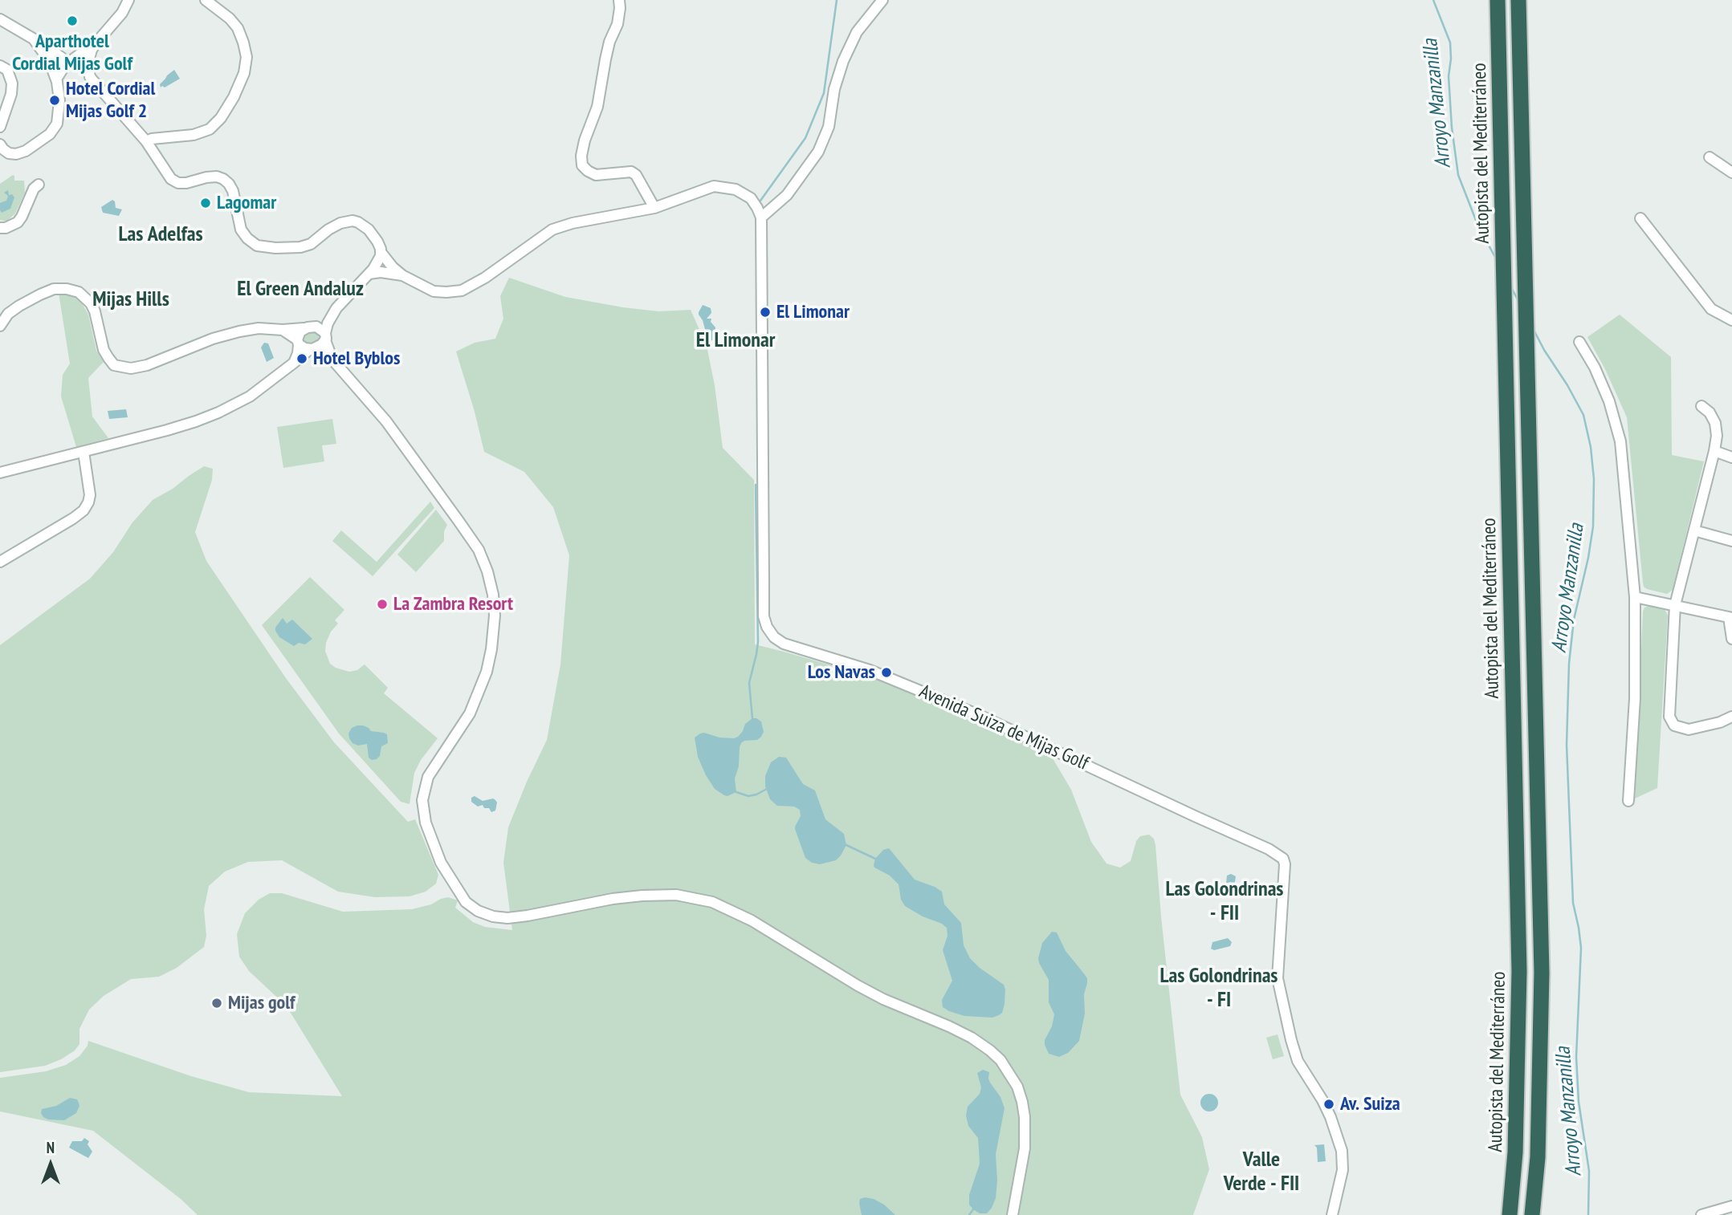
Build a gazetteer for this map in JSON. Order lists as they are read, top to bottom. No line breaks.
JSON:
{"streets":{"highway":["Autopista del Mediterráneo"],"street":["Avenida Suiza de Mijas Golf"]},"districts":["Las Adelfas","El Green Andaluz","Mijas Hills","El Limonar","Las Golondrinas - FII","Las Golondrinas - FI","Valle Verde - FII"],"water":["Arroyo Manzanilla"],"places":["Aparthotel Cordial Mijas Golf","Hotel Cordial Mijas Golf 2","Lagomar","El Limonar","Hotel Byblos","La Zambra Resort","Los Navas","Mijas golf","Av. Suiza"],"north":"top"}
